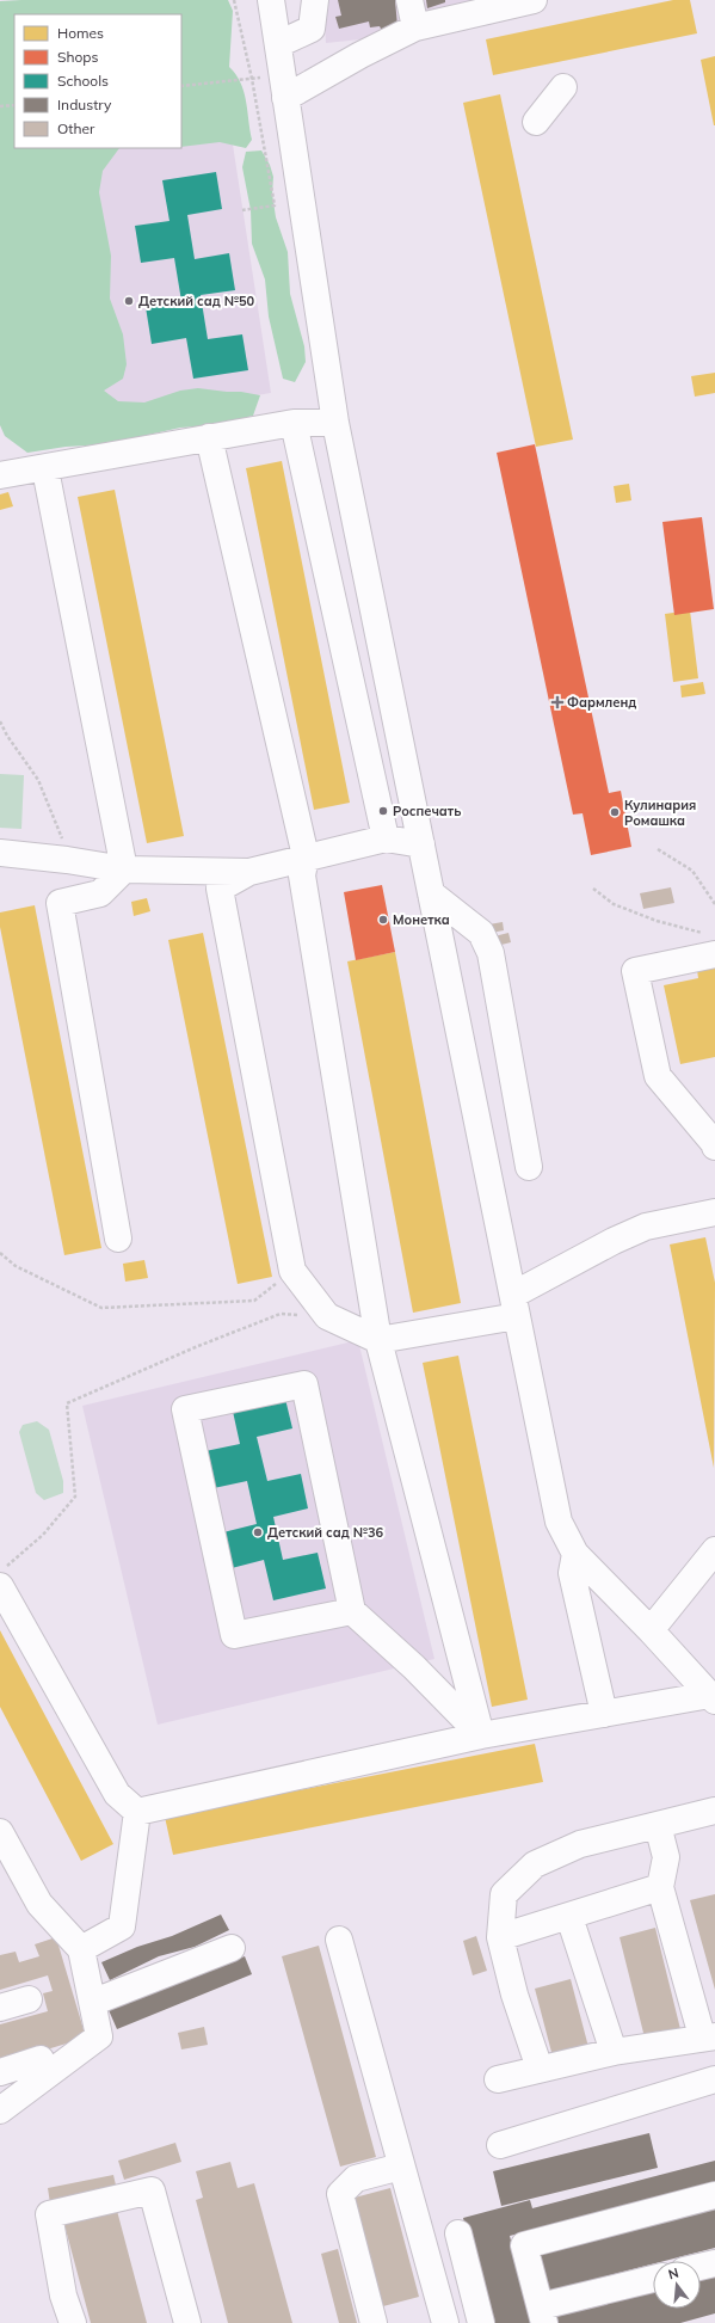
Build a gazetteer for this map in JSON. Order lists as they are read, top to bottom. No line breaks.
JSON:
{"places":{"other":["Детский сад №50","Роспечать","Кулинария Ромашка","Монетка","Детский сад №36"],"health":["Фармленд"]},"legend":["Homes","Shops","Schools","Industry","Other"],"north":"top"}
